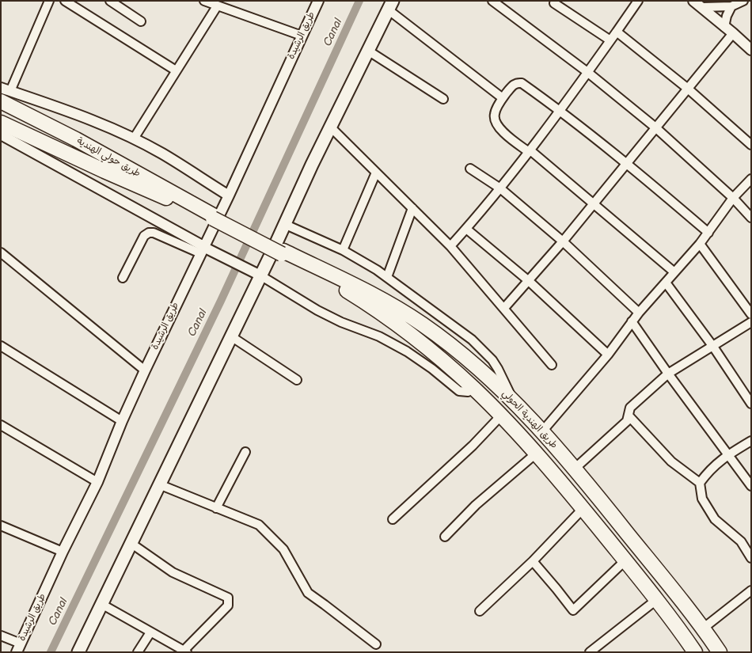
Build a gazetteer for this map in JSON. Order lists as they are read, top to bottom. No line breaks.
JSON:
{"streets":{"highway":["طريق حولي الهندية","طريق الهندية الحولي"],"street":["طريق الرشيدة"]},"water":["Canal"]}
